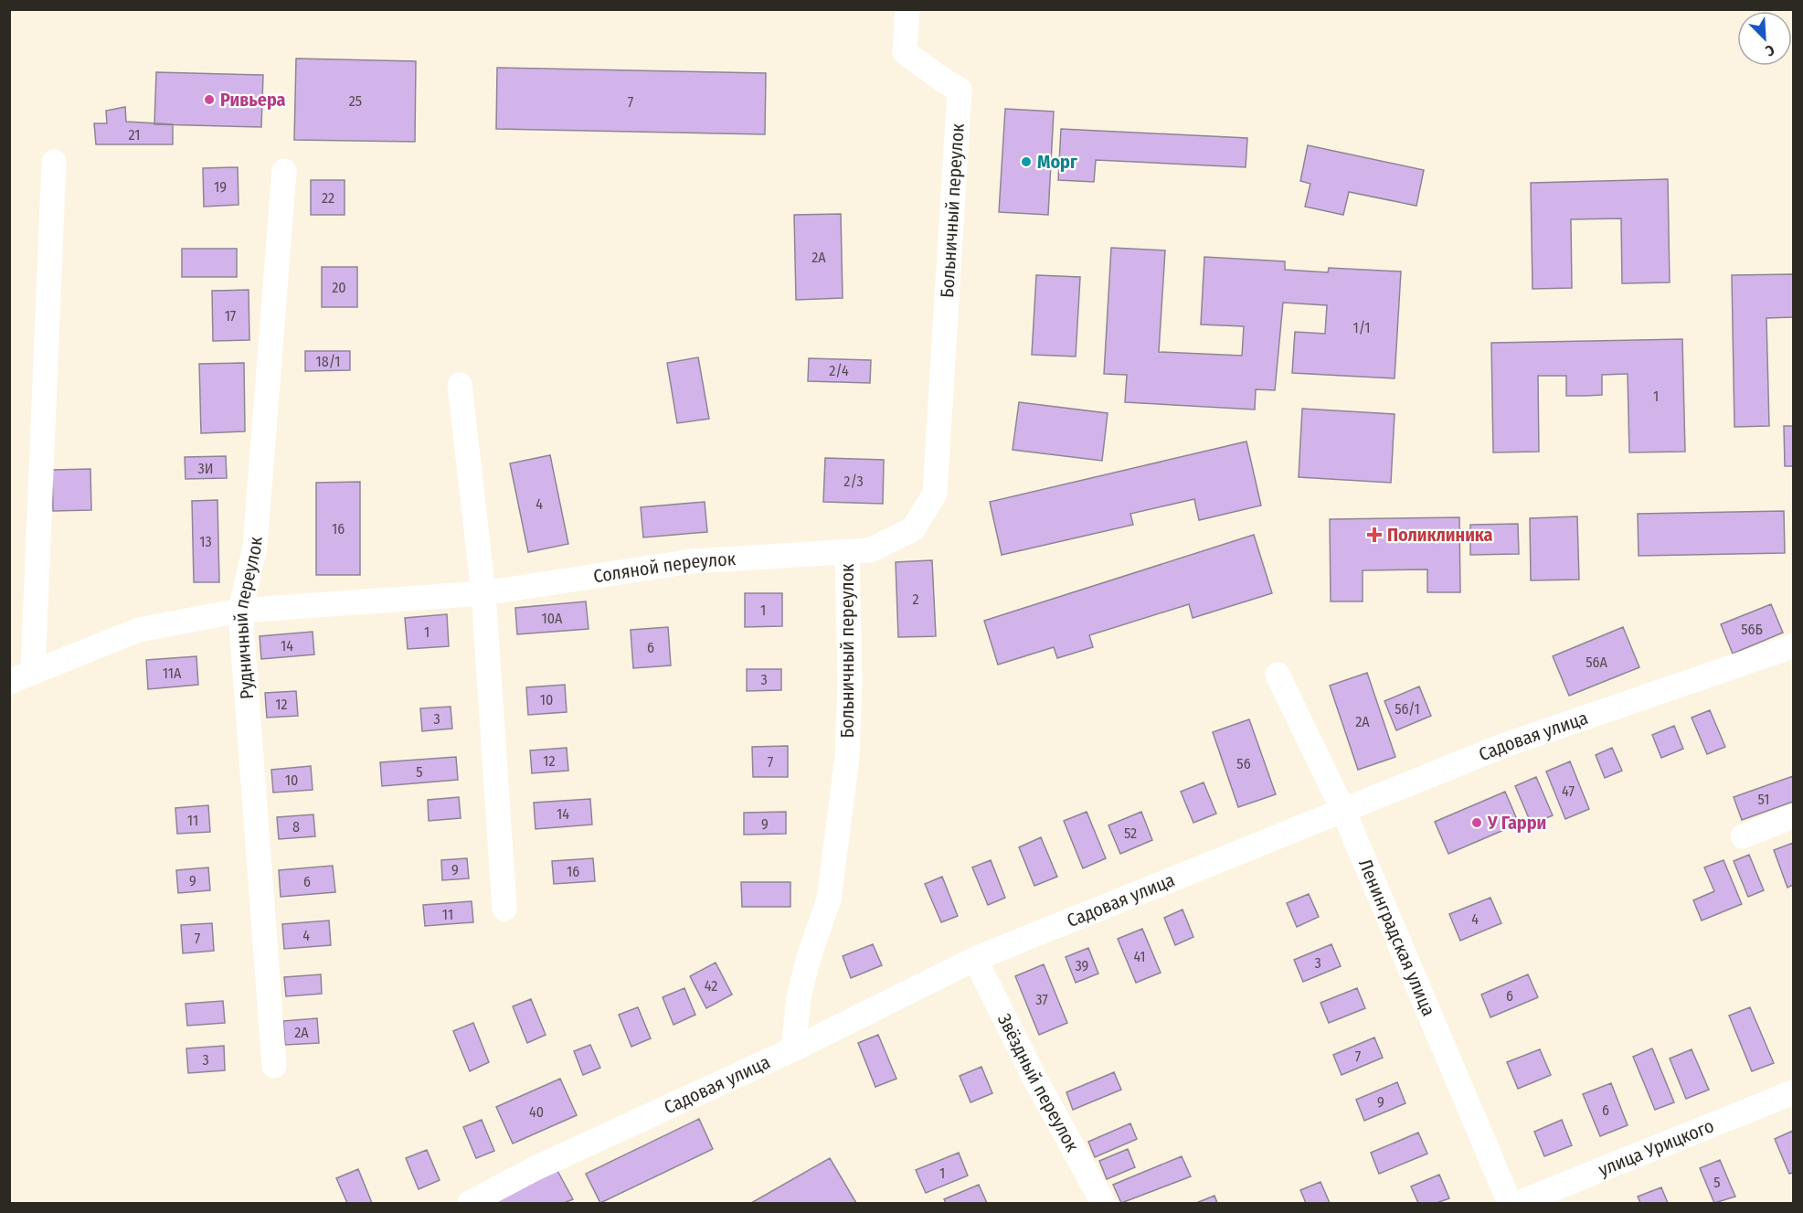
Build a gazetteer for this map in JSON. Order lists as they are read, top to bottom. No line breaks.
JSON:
{"streets":{"street":["Больничный переулок","Соляной переулок","Рудничный переулок","Садовая улица","Ленинградская улица","Звёздный переулок","улица Урицкого"]},"crossings":[["Больничный переулок","Соляной переулок"],["Больничный переулок","Садовая улица"],["Соляной переулок","Рудничный переулок"],["Садовая улица","Ленинградская улица"],["Садовая улица","Звёздный переулок"]],"places":{"other":["Ривьера","Морг","У Гарри"],"health":["Поликлиника"]},"house_numbers":["25","7","21","19","22","2А","20","17","1/1","18/1","2/4","1","3И","2/3","4","16","13","2","1","10А","56Б","1","14","6","56А","11А","3","10","12","56/1","3","2А","12","7","56","5","10","47","51","14","11","9","8","52","9","16","9","6","11","4","4","7","41","3","39","42","6","37","2А","7","3","9","6","40","1","5"],"north":"bottom right"}
